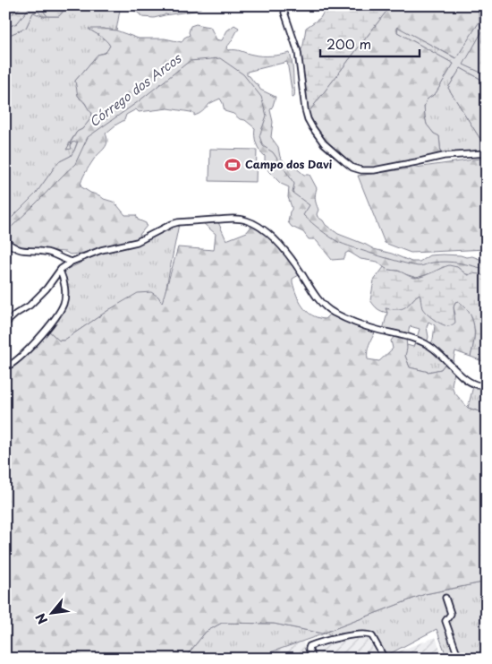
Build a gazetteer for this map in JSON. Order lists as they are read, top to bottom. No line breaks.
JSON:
{"water":["Córrego dos Arcos"],"places":{"sports":["Campo dos Davi"]},"scale_bar":"200 m","north":"bottom left"}
